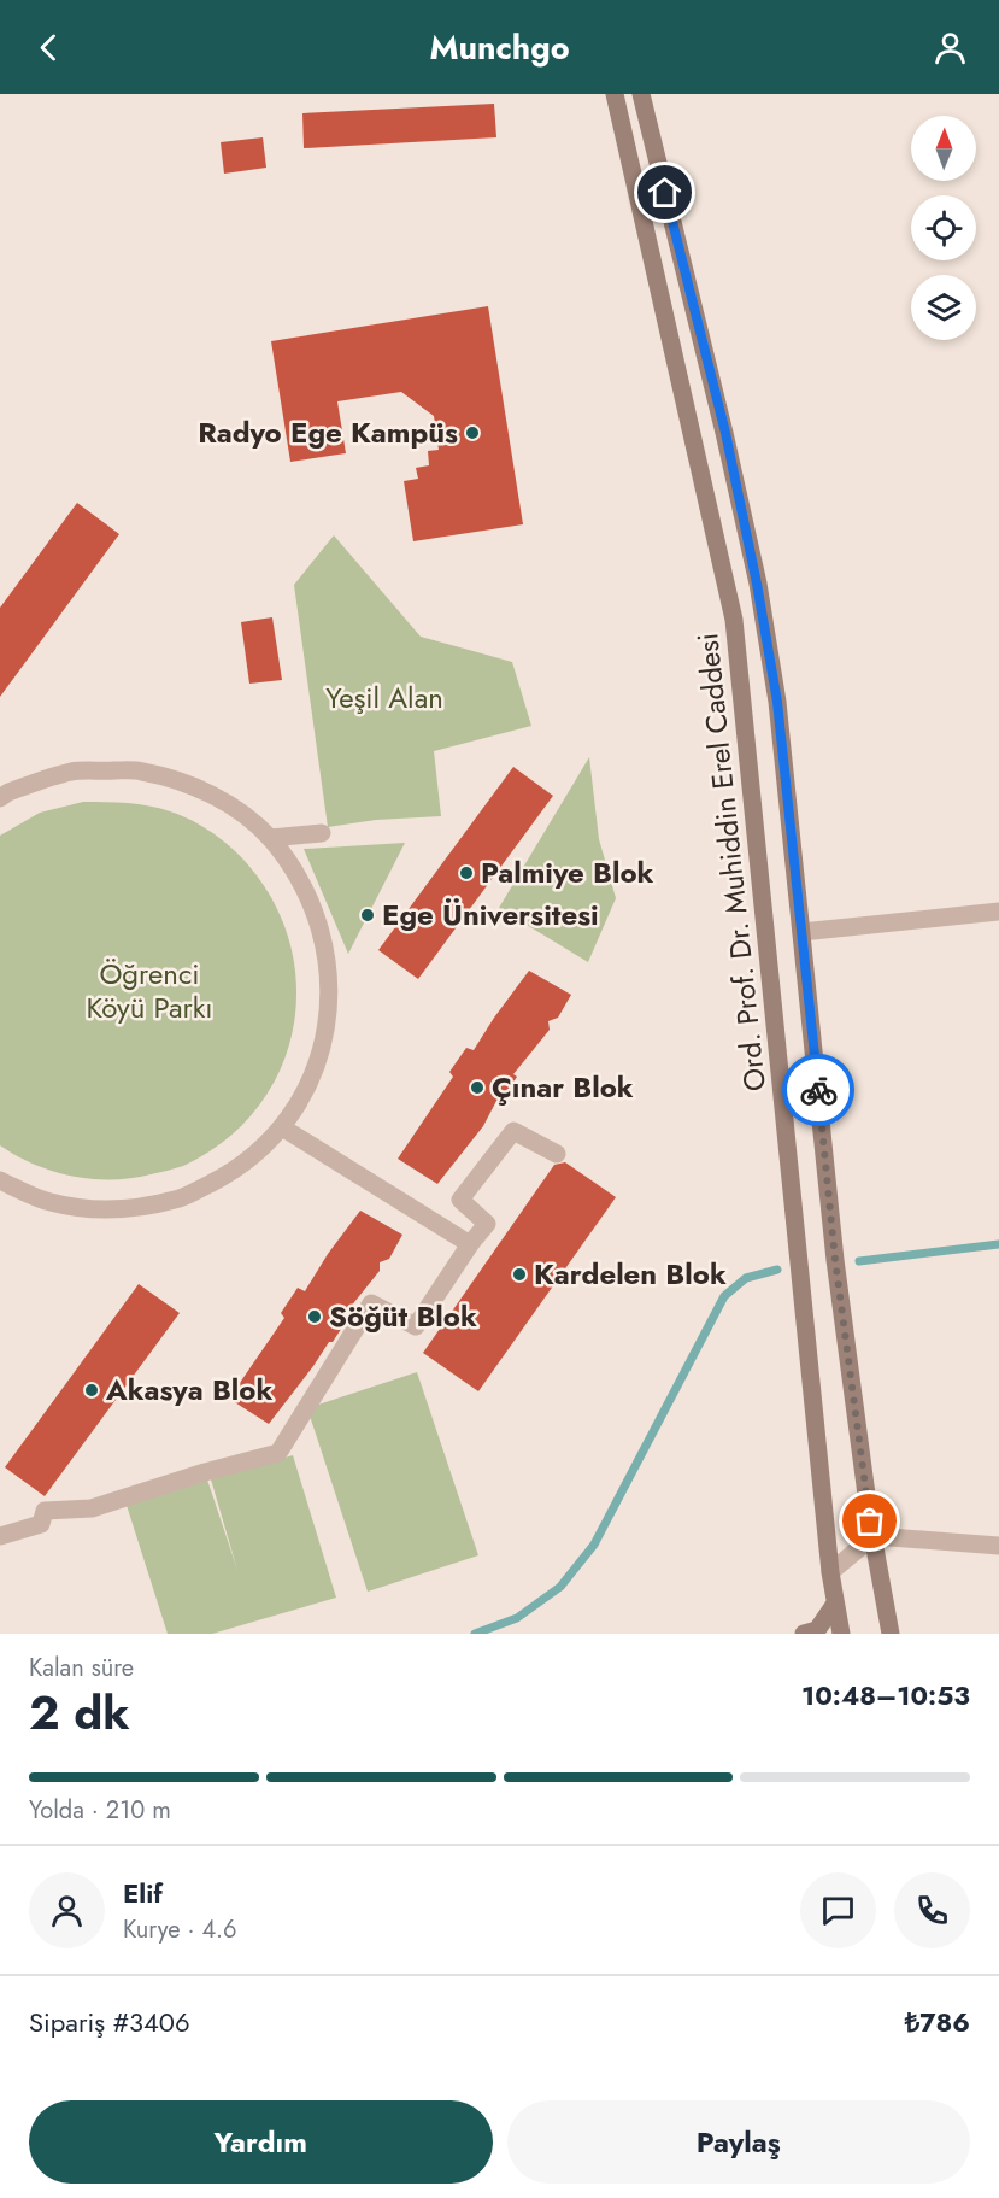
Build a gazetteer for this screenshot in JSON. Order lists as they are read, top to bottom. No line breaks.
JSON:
{"streets":{"main road":["Ord. Prof. Dr. Muhiddin Erel Caddesi"]},"parks":["Yeşil Alan","Öğrenci Köyü Parkı"],"places":["Radyo Ege Kampüs","Palmiye Blok","Ege Üniversitesi","Çınar Blok","Kardelen Blok","Söğüt Blok","Akasya Blok"],"north":"top","page":{"header":"Munchgo","heading":["2 dk","Kalan süre","10:48–10:53"],"panel":["Elif","Kurye · 4.6","Sipariş #3406","₺786"],"bar":"Yolda · 210 m","buttons":["Yardım","Paylaş"]}}
